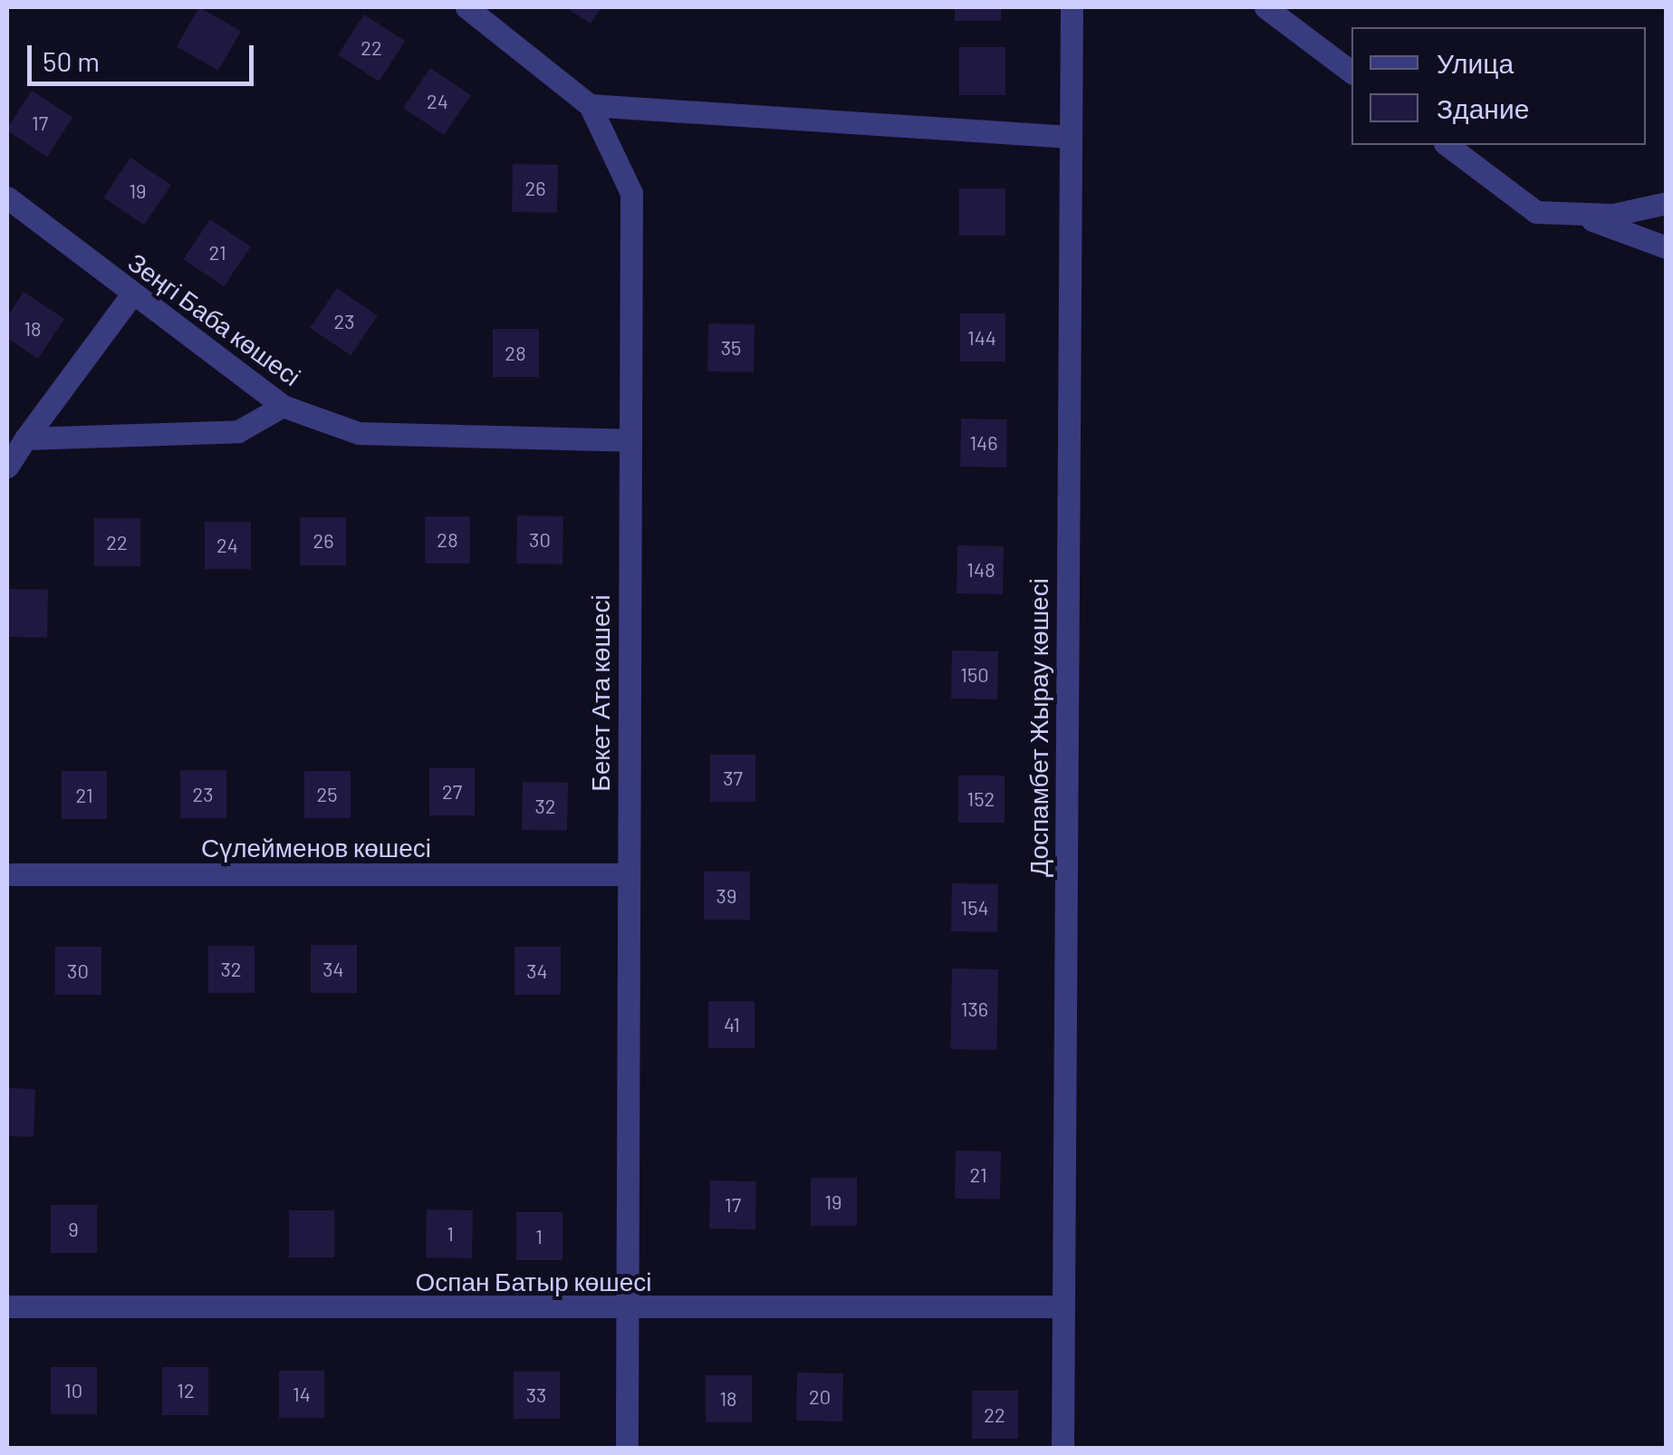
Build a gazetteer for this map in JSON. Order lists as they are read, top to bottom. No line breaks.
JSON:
{"streets":{"street":["Зеңгі Баба көшесі","Бекет Ата көшесі","Доспамбет Жырау көшесі","Сүлейменов көшесі","Оспан Батыр көшесі"]},"crossings":[["Зеңгі Баба көшесі","Бекет Ата көшесі"],["Бекет Ата көшесі","Сүлейменов көшесі"],["Бекет Ата көшесі","Оспан Батыр көшесі"],["Доспамбет Жырау көшесі","Оспан Батыр көшесі"]],"house_numbers":["22","24","17","26","19","21","23","18","144","35","28","146","28","30","26","22","24","148","150","37","27","23","25","21","152","32","39","154","32","34","30","34","136","41","21","19","17","9","1","1","10","12","14","33","20","18","22"],"legend":["Улица","Здание"],"scale_bar":"50 m"}
